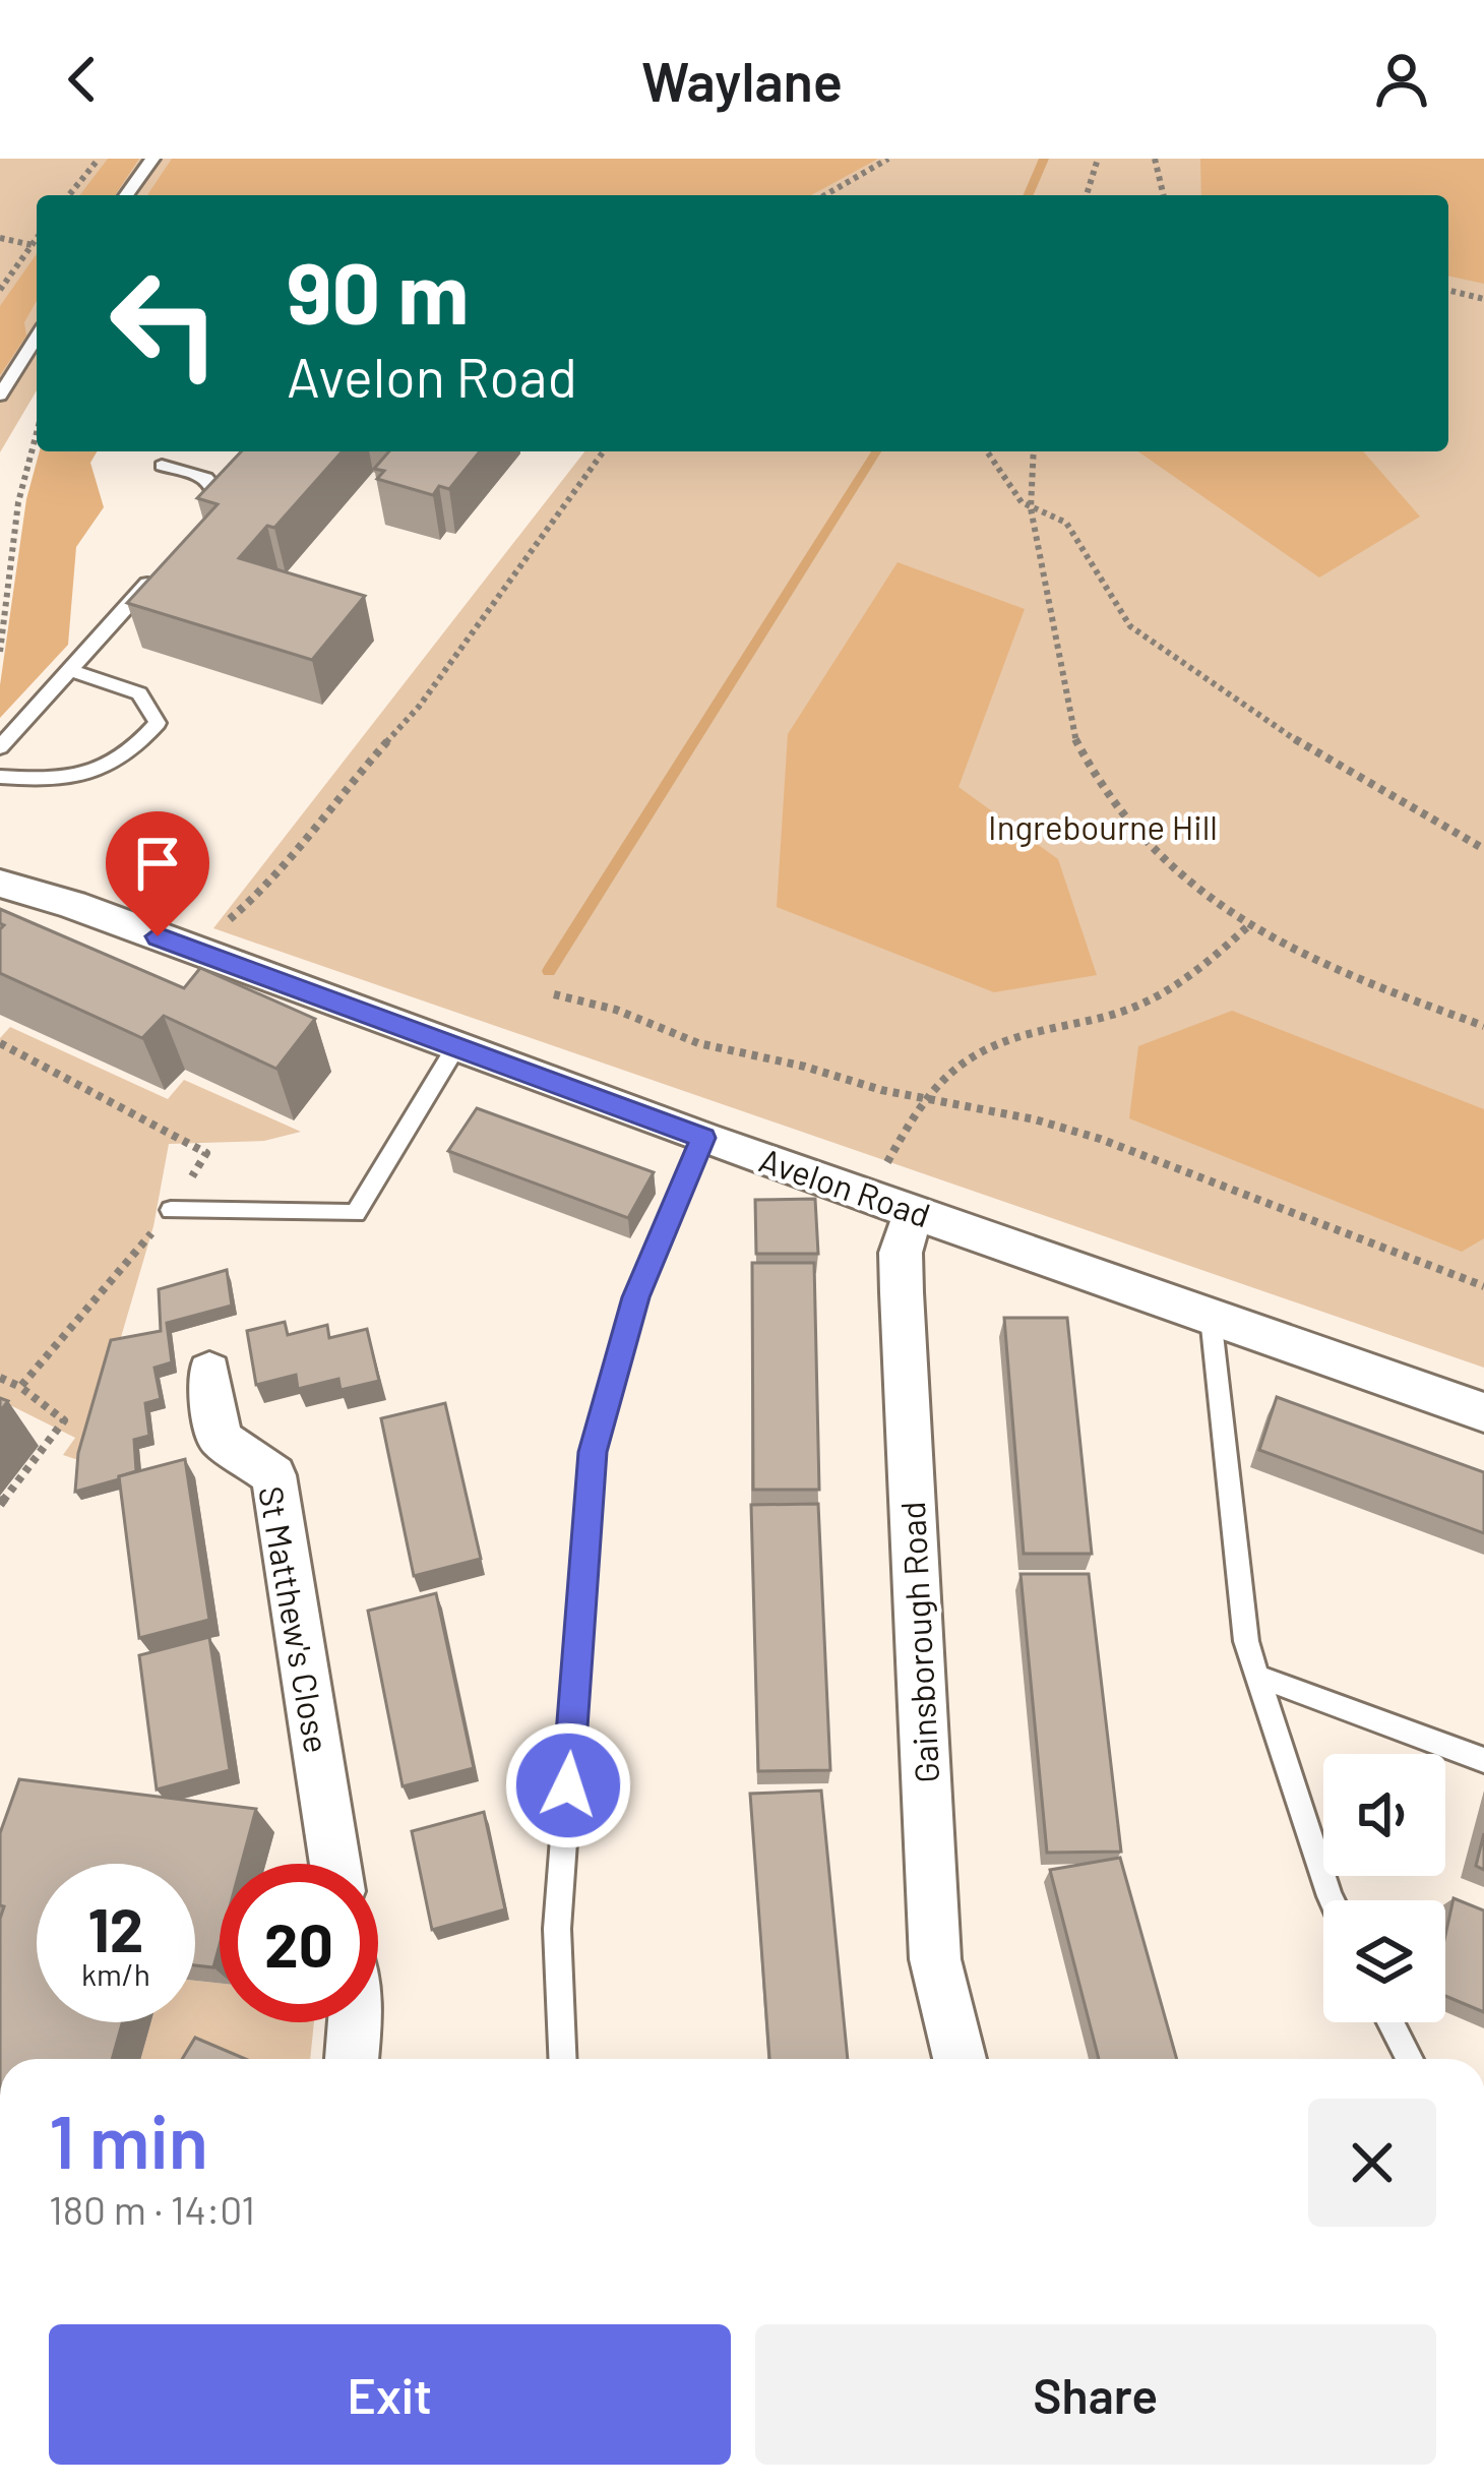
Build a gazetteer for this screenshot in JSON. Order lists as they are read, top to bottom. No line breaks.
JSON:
{"streets":{"street":["Avelon Road","St Matthew's Close","Gainsborough Road"]},"crossings":[["Avelon Road","Gainsborough Road"]],"parks":["Ingrebourne Hill"],"page":{"header":"Waylane","turn":["90 m","Avelon Road"],"speed":"12 km/h","limit":"20","heading":["1 min","180 m · 14:01"],"buttons":["Exit","Share"]}}
